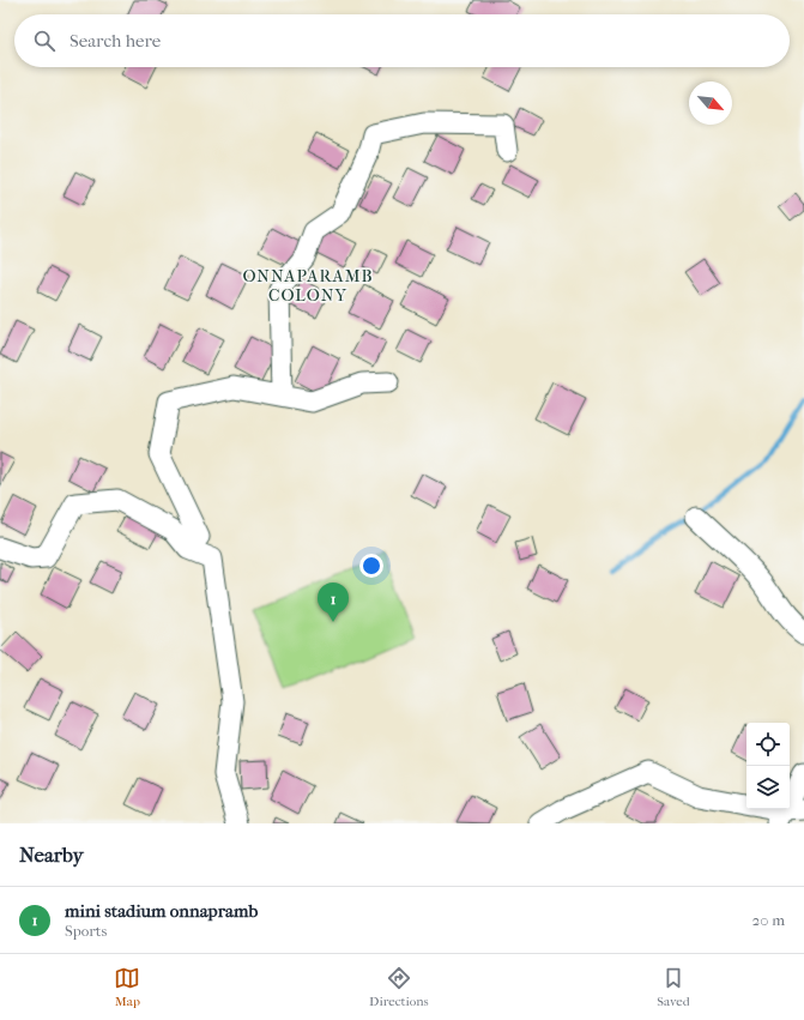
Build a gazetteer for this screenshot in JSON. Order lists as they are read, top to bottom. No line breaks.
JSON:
{"districts":["ONNAPARAMB COLONY"],"north":"bottom right","page":{"search":"Search here","pins":"1","heading":"Nearby","list":[{"mark":"1","name":"mini stadium onnapramb","note":"Sports","value":"20 m"}],"nav":["Map","Directions","Saved"]}}
